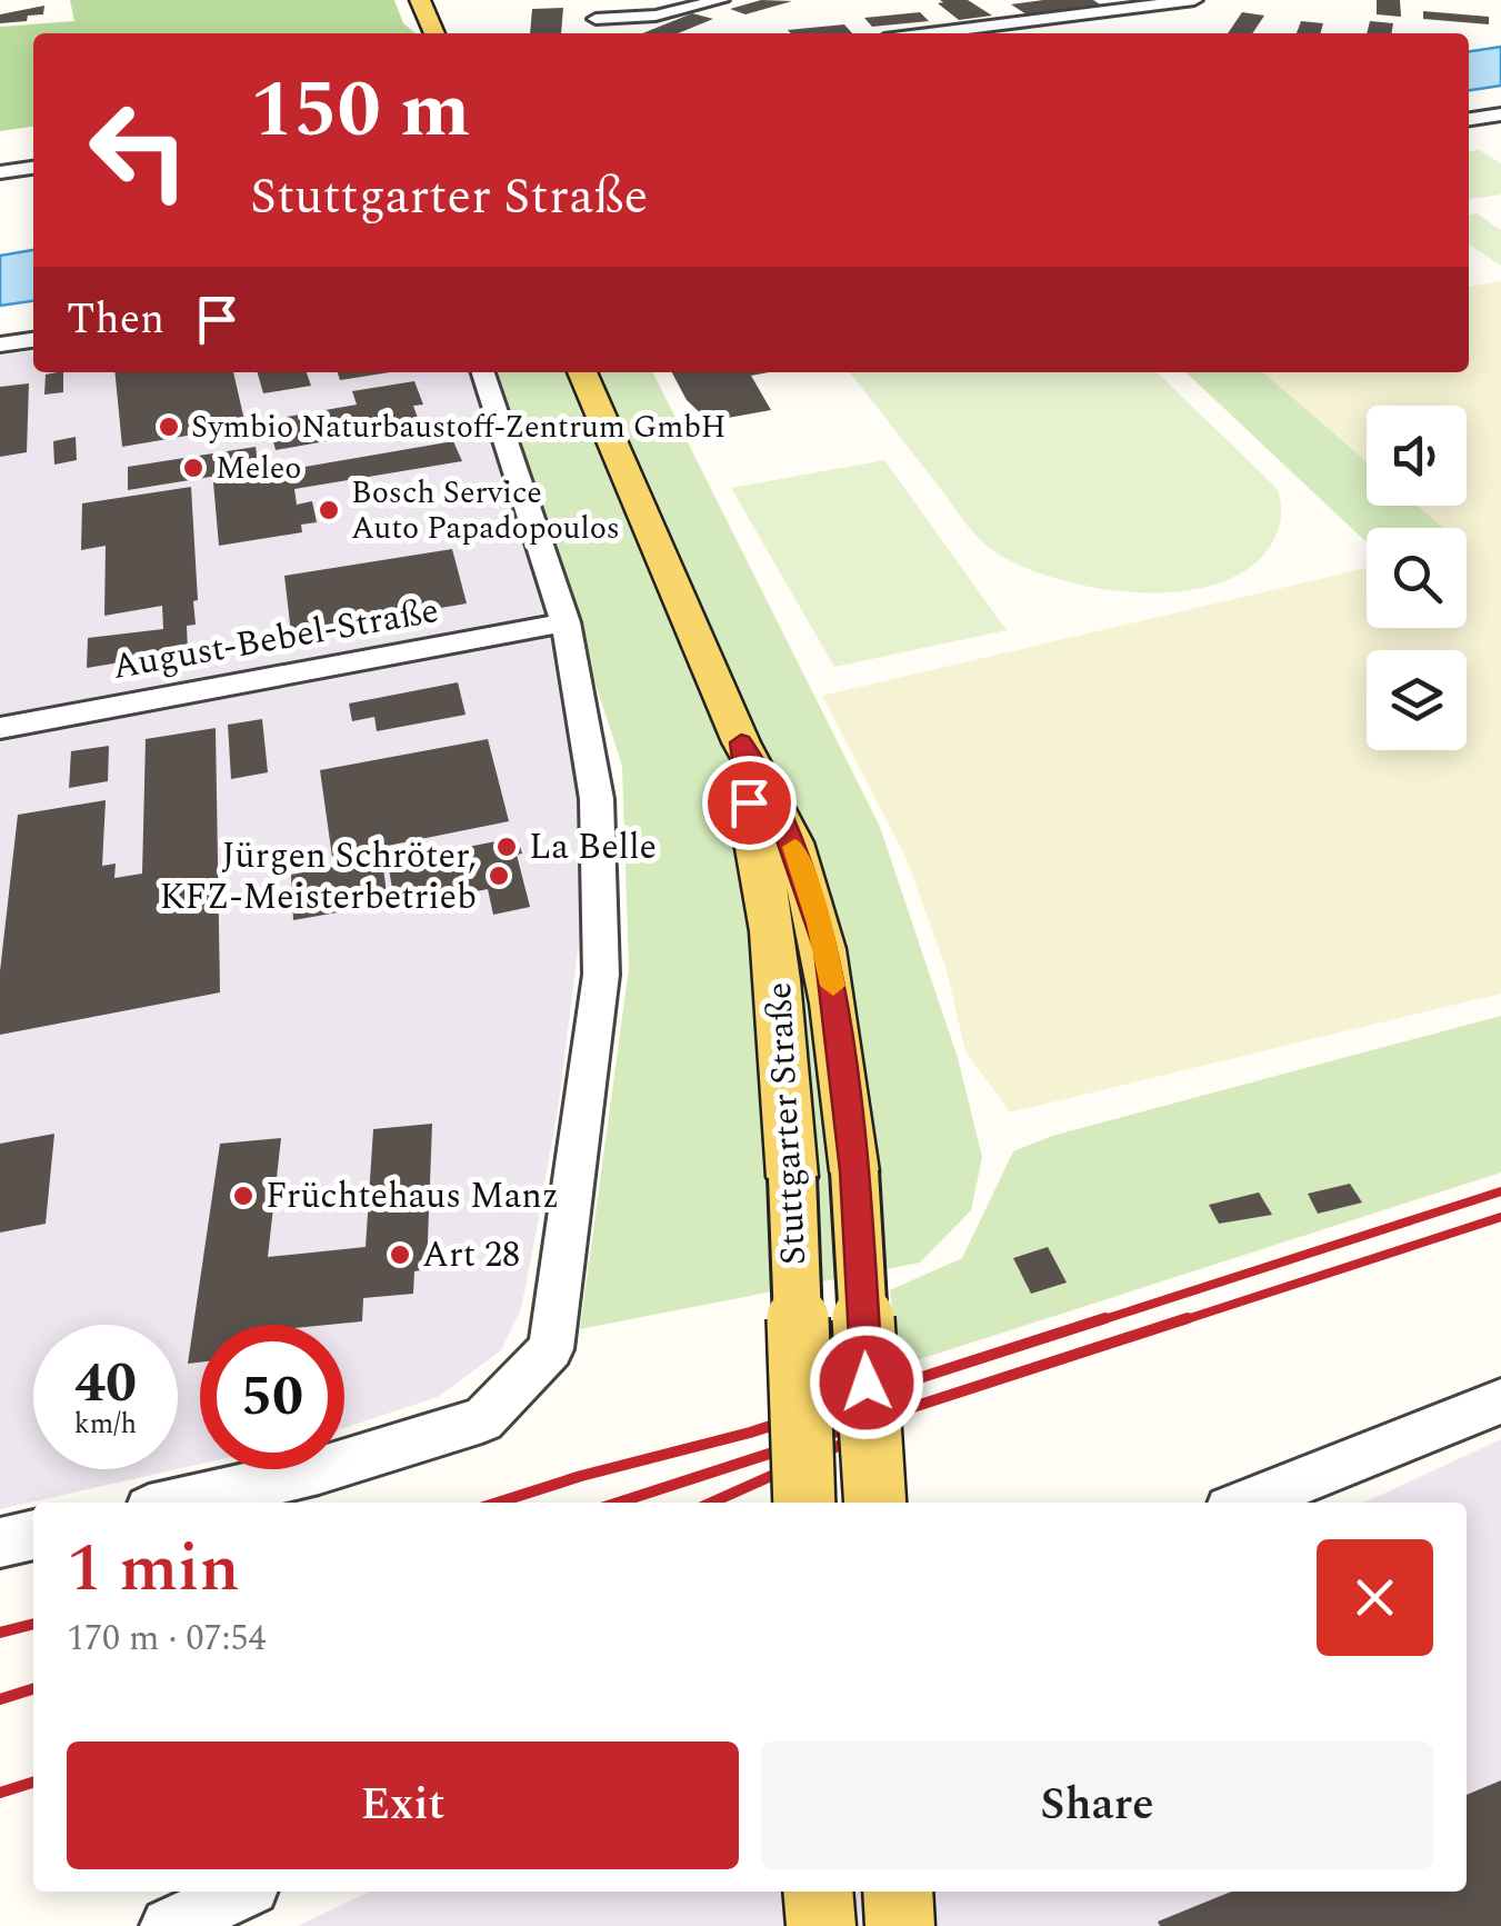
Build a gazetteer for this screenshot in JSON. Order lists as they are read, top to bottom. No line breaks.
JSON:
{"streets":{"main road":["Stuttgarter Straße"],"street":["August-Bebel-Straße"]},"places":["Symbio Naturbaustoff-Zentrum GmbH","Meleo","Bosch Service Auto Papadopoulos","La Belle","Jürgen Schröter, KFZ-Meisterbetrieb","Früchtehaus Manz","Art 28"],"page":{"turn":["150 m","Stuttgarter Straße"],"then":"Then","speed":"40 km/h","limit":"50","heading":["1 min","170 m · 07:54"],"buttons":["Exit","Share"]}}
